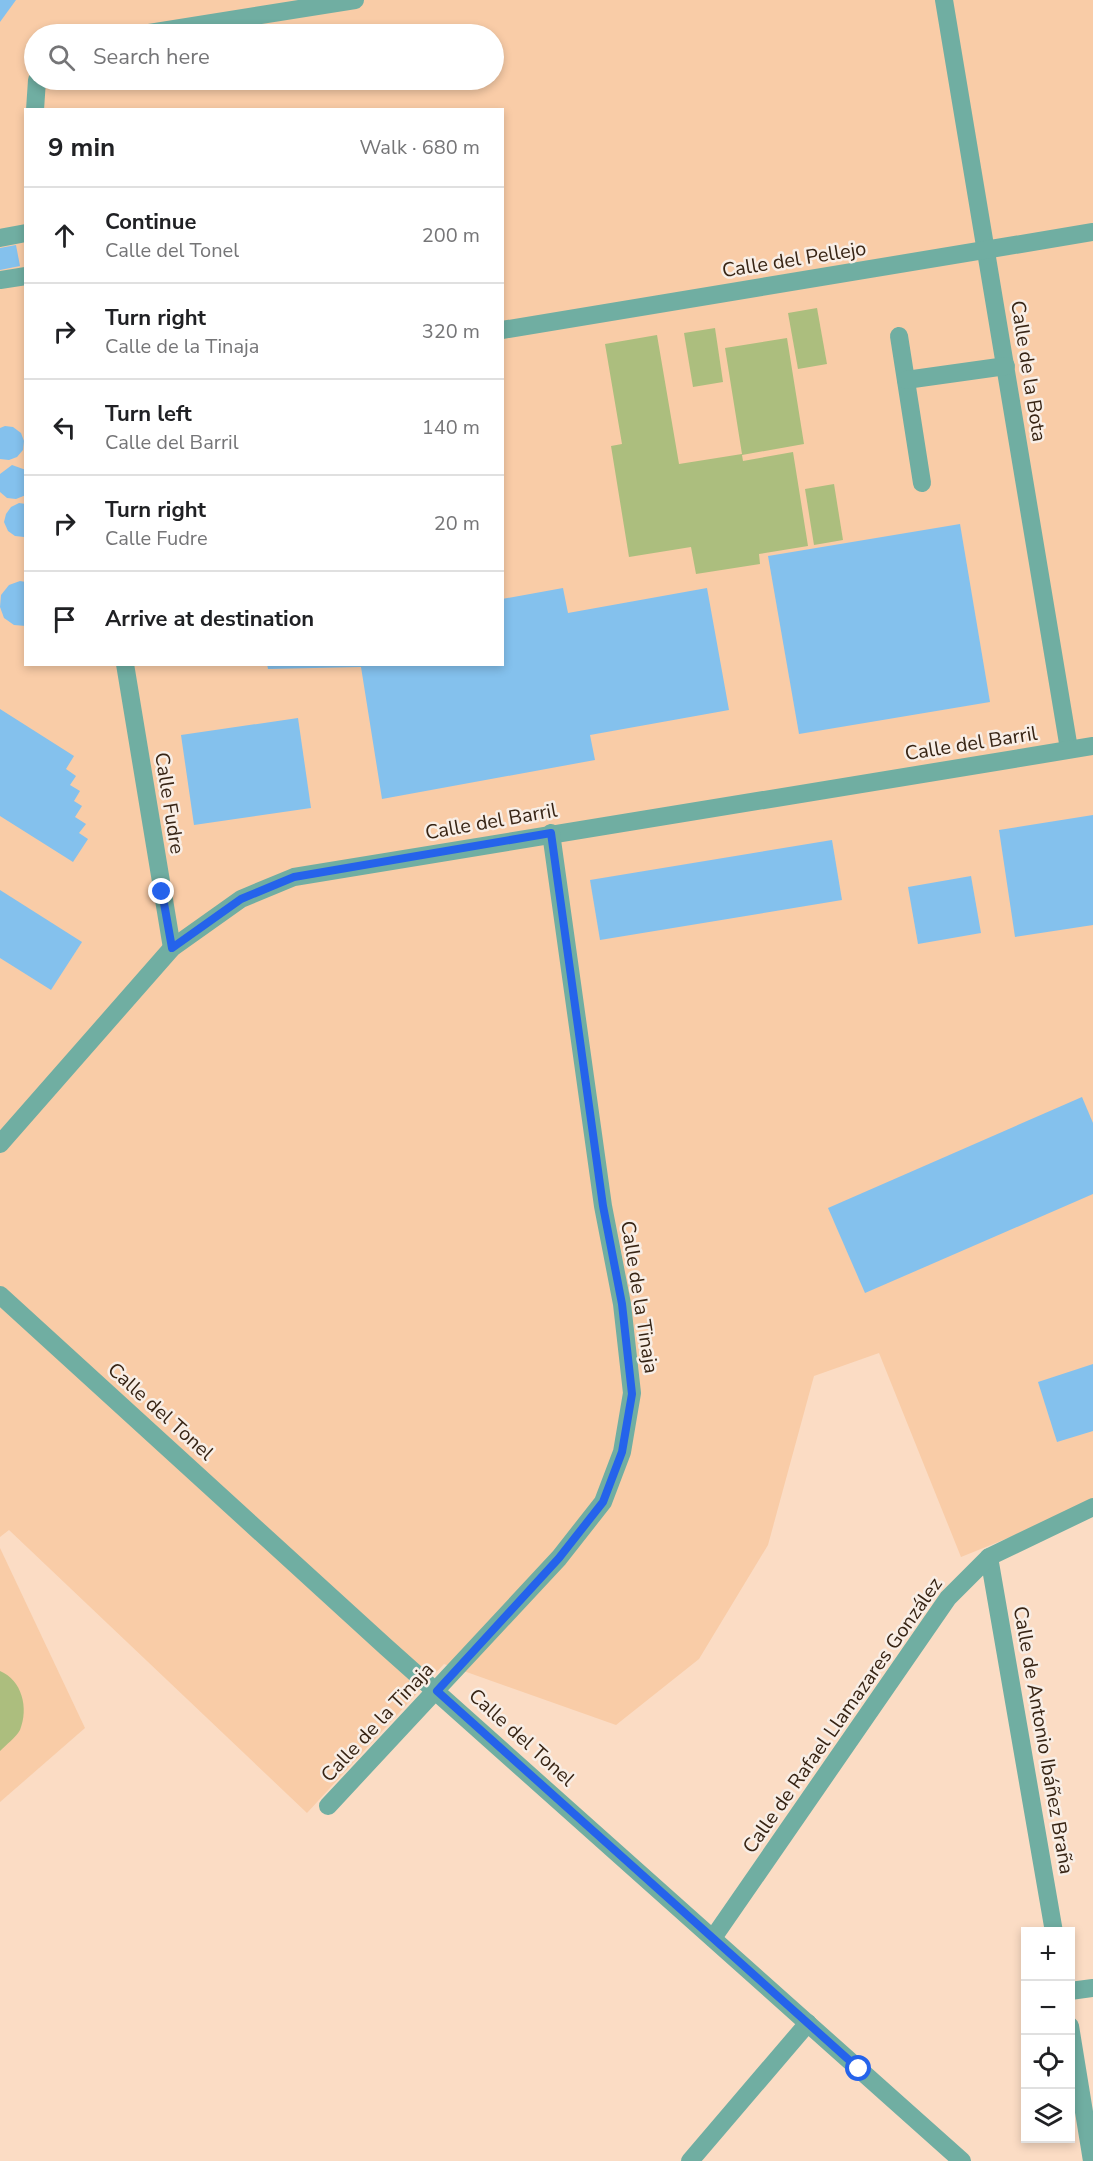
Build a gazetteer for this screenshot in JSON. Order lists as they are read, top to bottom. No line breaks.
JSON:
{"streets":{"street":["Calle del Pellejo","Calle de la Bota","Calle del Barril","Calle Fudre","Calle de la Tinaja","Calle del Tonel","Calle de Rafael Llamazares González","Calle de Antonio Ibáñez Braña"]},"crossings":[["Calle del Pellejo","Calle de la Bota"],["Calle de la Bota","Calle del Barril"],["Calle del Barril","Calle Fudre"],["Calle del Barril","Calle de la Tinaja"],["Calle de la Tinaja","Calle del Tonel"],["Calle del Tonel","Calle de Rafael Llamazares González"],["Calle de Rafael Llamazares González","Calle de Antonio Ibáñez Braña"]],"page":{"search":"Search here","heading":["9 min","Walk · 680 m"],"list":[["Continue","Calle del Tonel","200 m"],["Turn right","Calle de la Tinaja","320 m"],["Turn left","Calle del Barril","140 m"],["Turn right","Calle Fudre","20 m"],"Arrive at destination"],"map_buttons":["+","−"]}}
